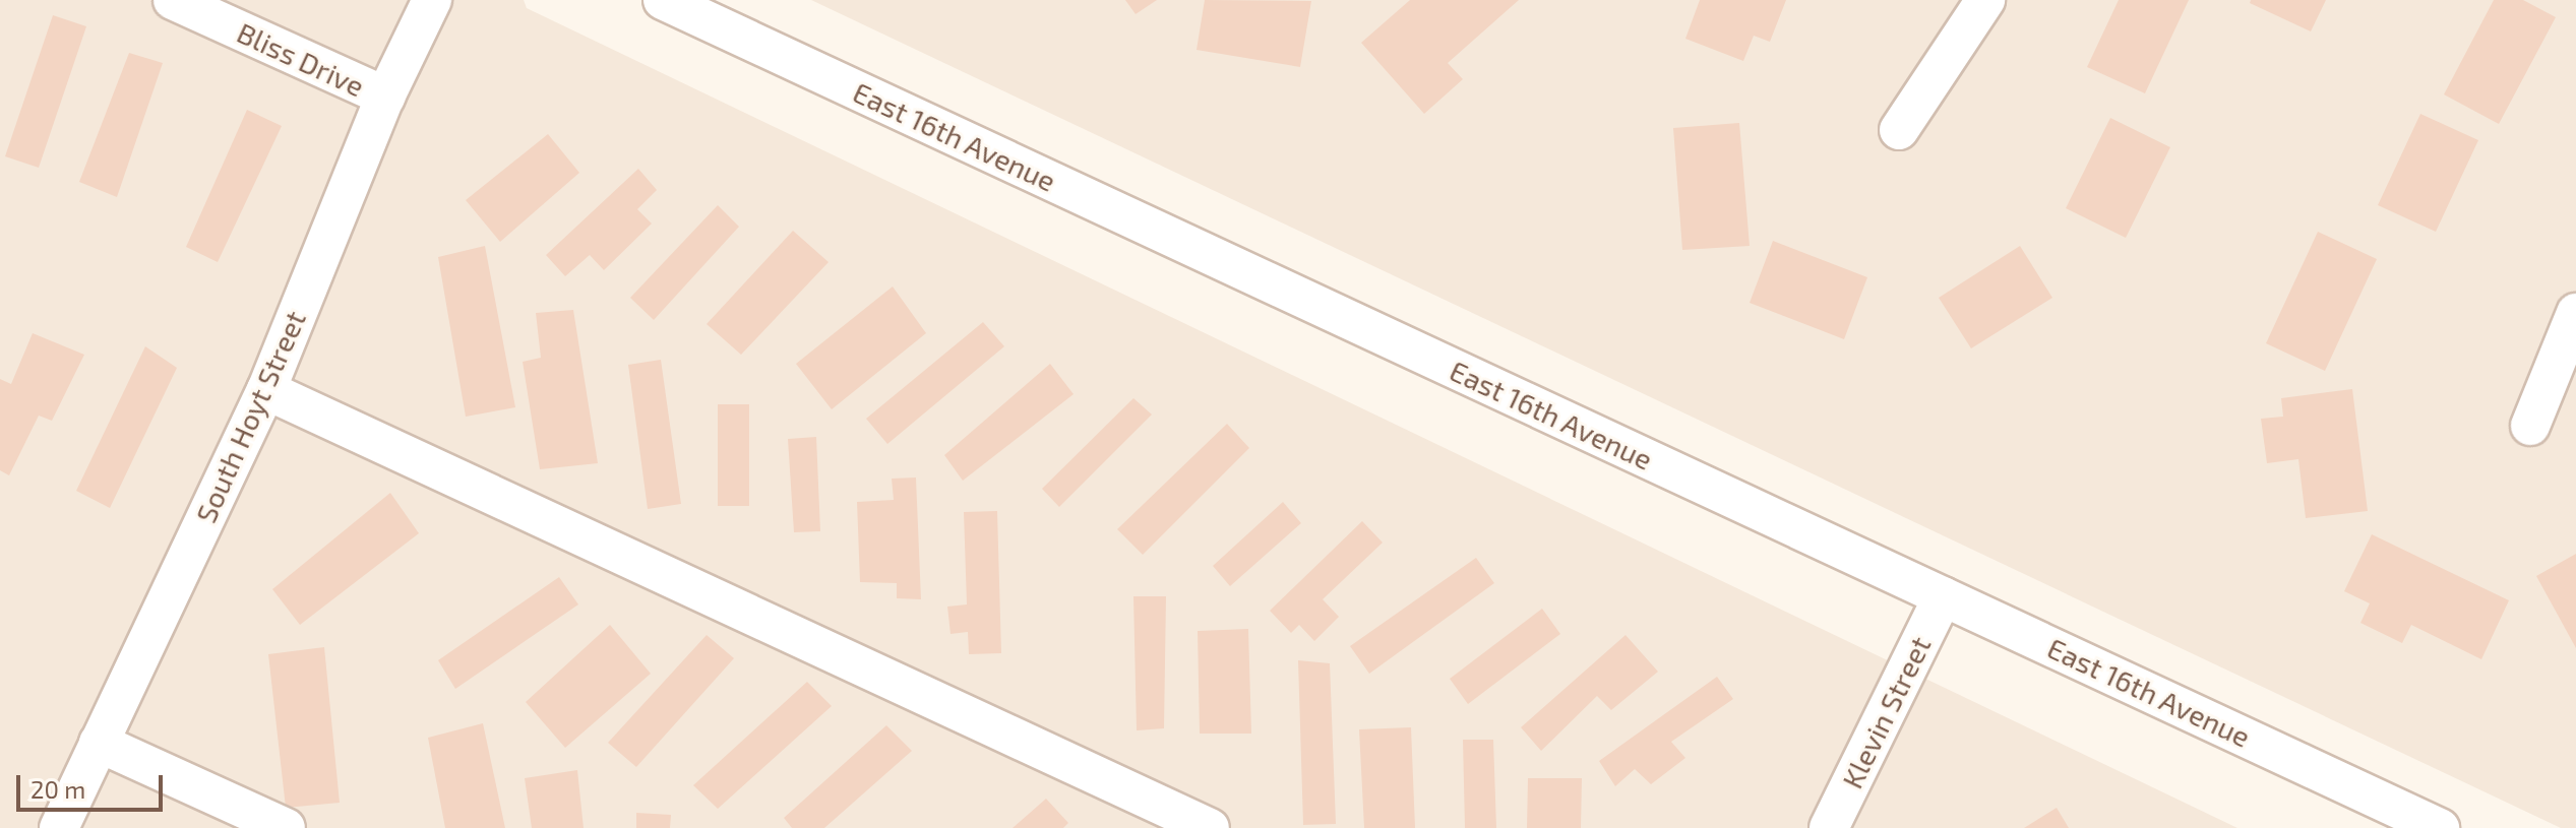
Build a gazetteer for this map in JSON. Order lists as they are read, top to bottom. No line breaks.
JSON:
{"streets":{"street":["Bliss Drive","East 16th Avenue","South Hoyt Street","Klevin Street"]},"crossings":[["Bliss Drive","South Hoyt Street"],["East 16th Avenue","Klevin Street"]],"scale_bar":"20 m"}
